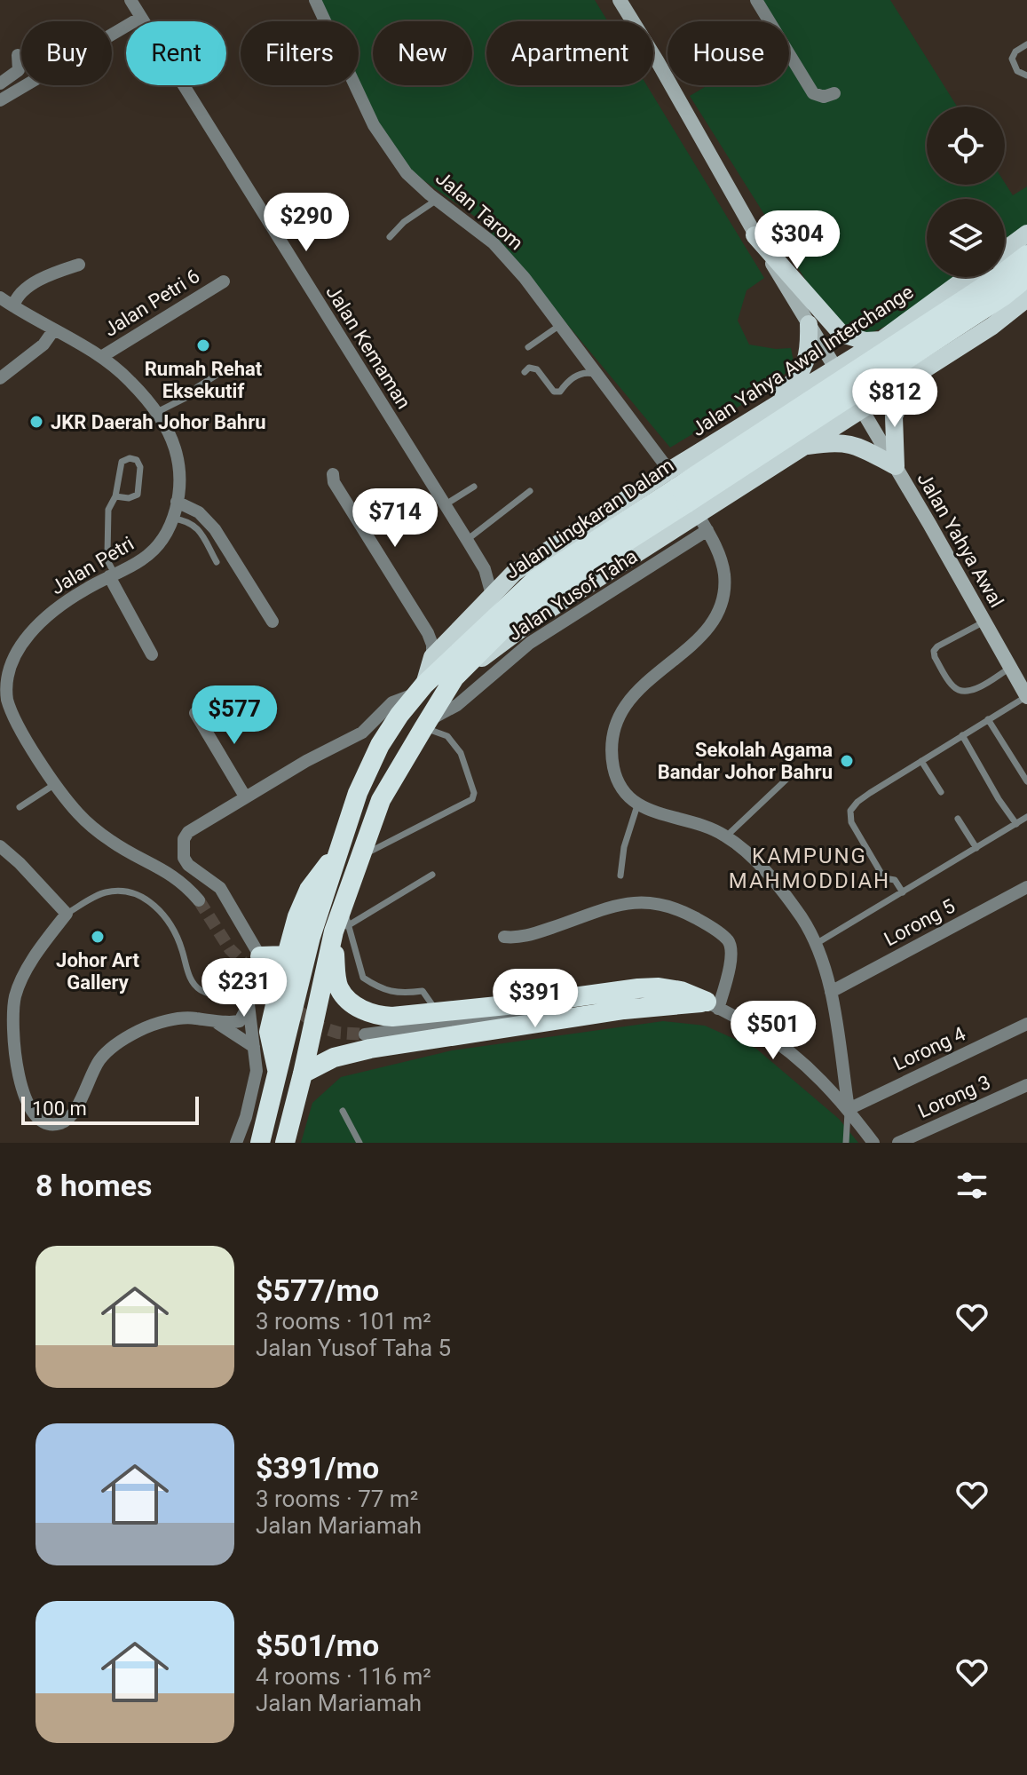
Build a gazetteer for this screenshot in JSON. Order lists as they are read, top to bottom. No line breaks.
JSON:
{"streets":{"highway":["Jalan Lingkaran Dalam"],"main road":["Jalan Yahya Awal Interchange","Jalan Yahya Awal"],"street":["Jalan Tarom","Jalan Petri 6","Jalan Kemaman","Jalan Petri","Jalan Yusof Taha","Lorong 5","Lorong 4","Lorong 3"]},"crossings":[["Jalan Tarom","Jalan Yahya Awal Interchange"],["Jalan Tarom","Jalan Lingkaran Dalam"],["Jalan Tarom","Jalan Yusof Taha"],["Jalan Petri 6","Jalan Petri"],["Jalan Kemaman","Jalan Yahya Awal Interchange"],["Jalan Yahya Awal Interchange","Jalan Lingkaran Dalam"],["Jalan Yahya Awal Interchange","Jalan Yahya Awal"],["Jalan Yahya Awal Interchange","Jalan Yusof Taha"],["Jalan Lingkaran Dalam","Jalan Yusof Taha"]],"districts":["KAMPUNG MAHMODDIAH"],"places":["Rumah Rehat Eksekutif","JKR Daerah Johor Bahru","Sekolah Agama Bandar Johor Bahru","Johor Art Gallery"],"scale_bar":"100 m","page":{"chip":["Buy","Rent","Filters","New","Apartment","House"],"price":["$290","$304","$812","$714","$577","$231","$391","$501"],"scale":"100 m","heading":"8 homes","list":[{"name":"$577/mo","note":"3 rooms · 101 m² · Jalan Yusof Taha 5"},{"name":"$391/mo","note":"3 rooms · 77 m² · Jalan Mariamah"},{"name":"$501/mo","note":"4 rooms · 116 m² · Jalan Mariamah"}]}}
